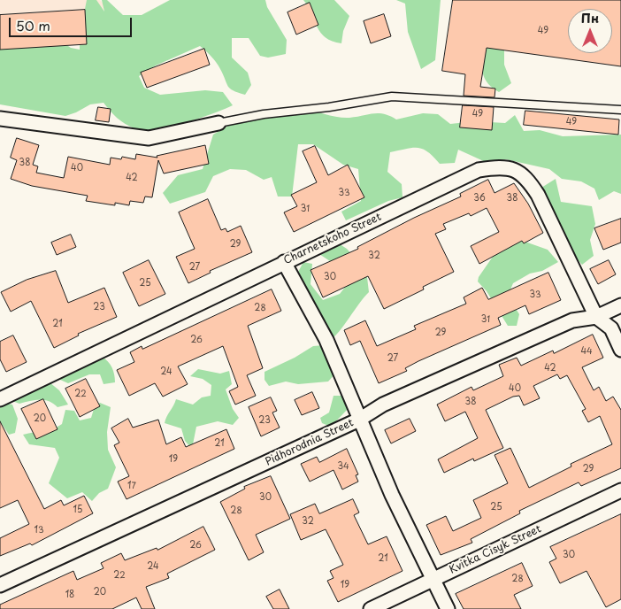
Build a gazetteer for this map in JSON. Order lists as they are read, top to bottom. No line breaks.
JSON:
{"streets":{"street":["Charnetskoho Street","Pidhorodnia Street","Kvitka Cisyk Street"]},"crossings":[["Charnetskoho Street","Pidhorodnia Street"]],"house_numbers":["49","49","49","38","40","42","33","36","38","31","29","32","27","30","25","33","23","28","31","21","29","26","44","27","42","24","40","22","38","20","23","21","19","34","29","17","30","25","15","28","32","13","26","30","21","24","22","28","19","20","18"],"scale_bar":"50 m","north":"top"}
